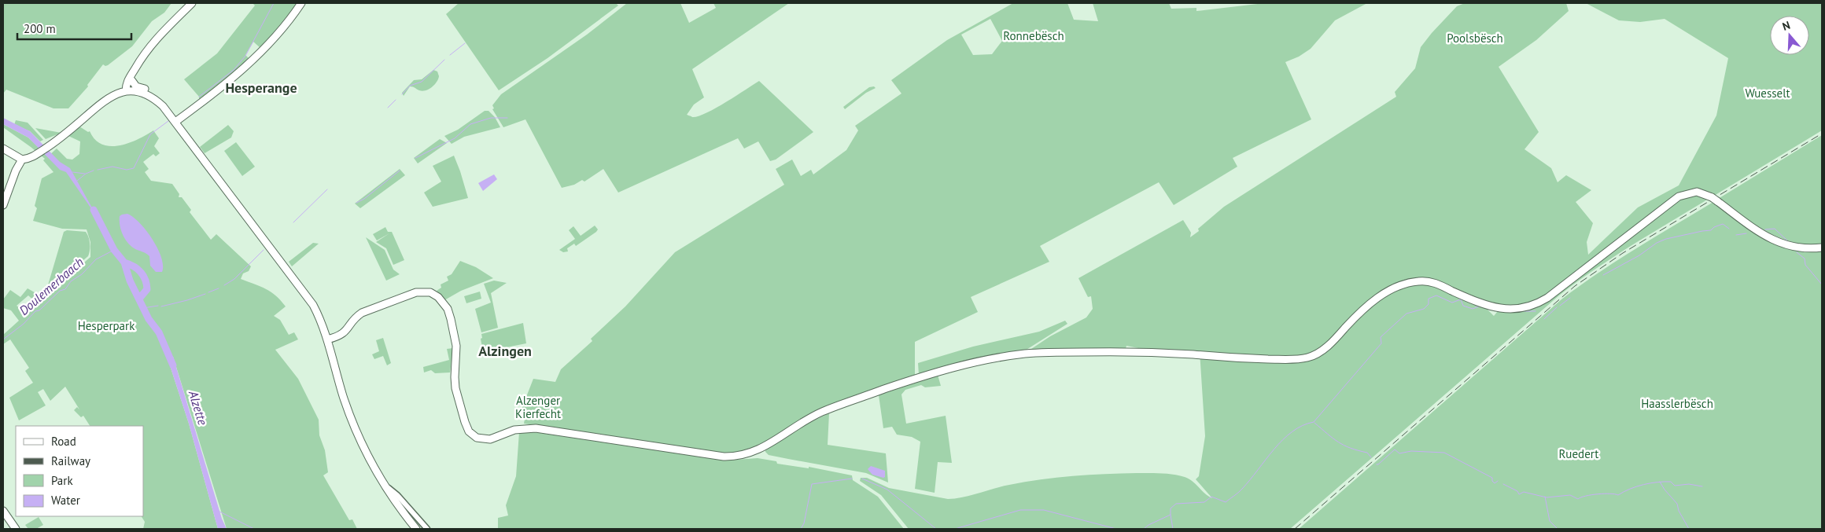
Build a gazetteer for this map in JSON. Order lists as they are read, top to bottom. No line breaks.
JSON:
{"districts":["Hesperange","Alzingen"],"water":["Doulemerbaach","Alzette"],"parks":["Ronnebësch","Poolsbësch","Wuesselt","Hesperpark","Alzenger Kierfecht","Haasslerbësch","Ruedert"],"legend":["Road","Railway","Park","Water"],"scale_bar":"200 m","north":"top"}
